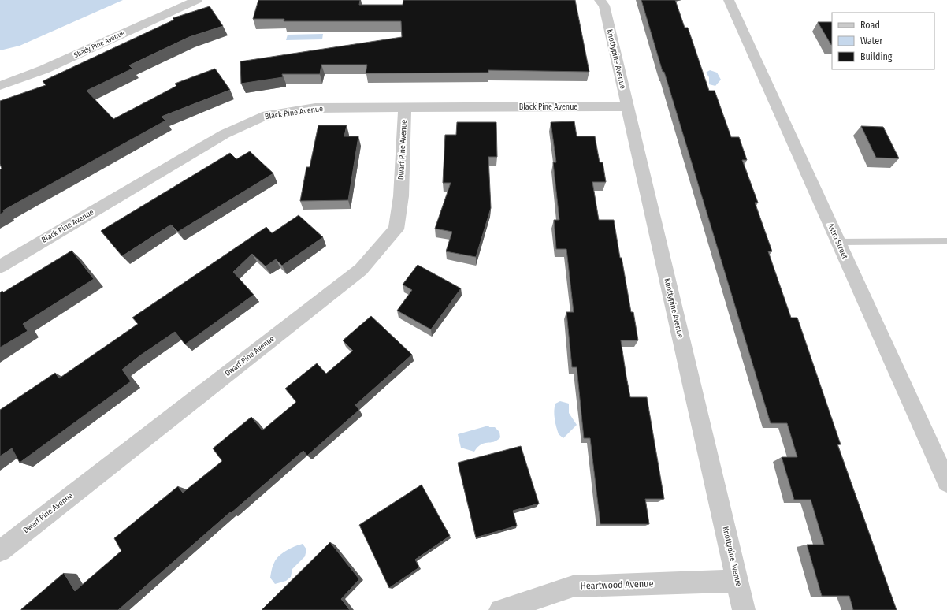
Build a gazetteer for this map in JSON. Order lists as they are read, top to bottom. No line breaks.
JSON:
{"streets":{"street":["Shady Pine Avenue","Knottypine Avenue","Black Pine Avenue","Dwarf Pine Avenue","Astro Street","Heartwood Avenue"]},"crossings":[["Knottypine Avenue","Black Pine Avenue"],["Knottypine Avenue","Heartwood Avenue"],["Black Pine Avenue","Dwarf Pine Avenue"]],"legend":["Road","Water","Building"]}
